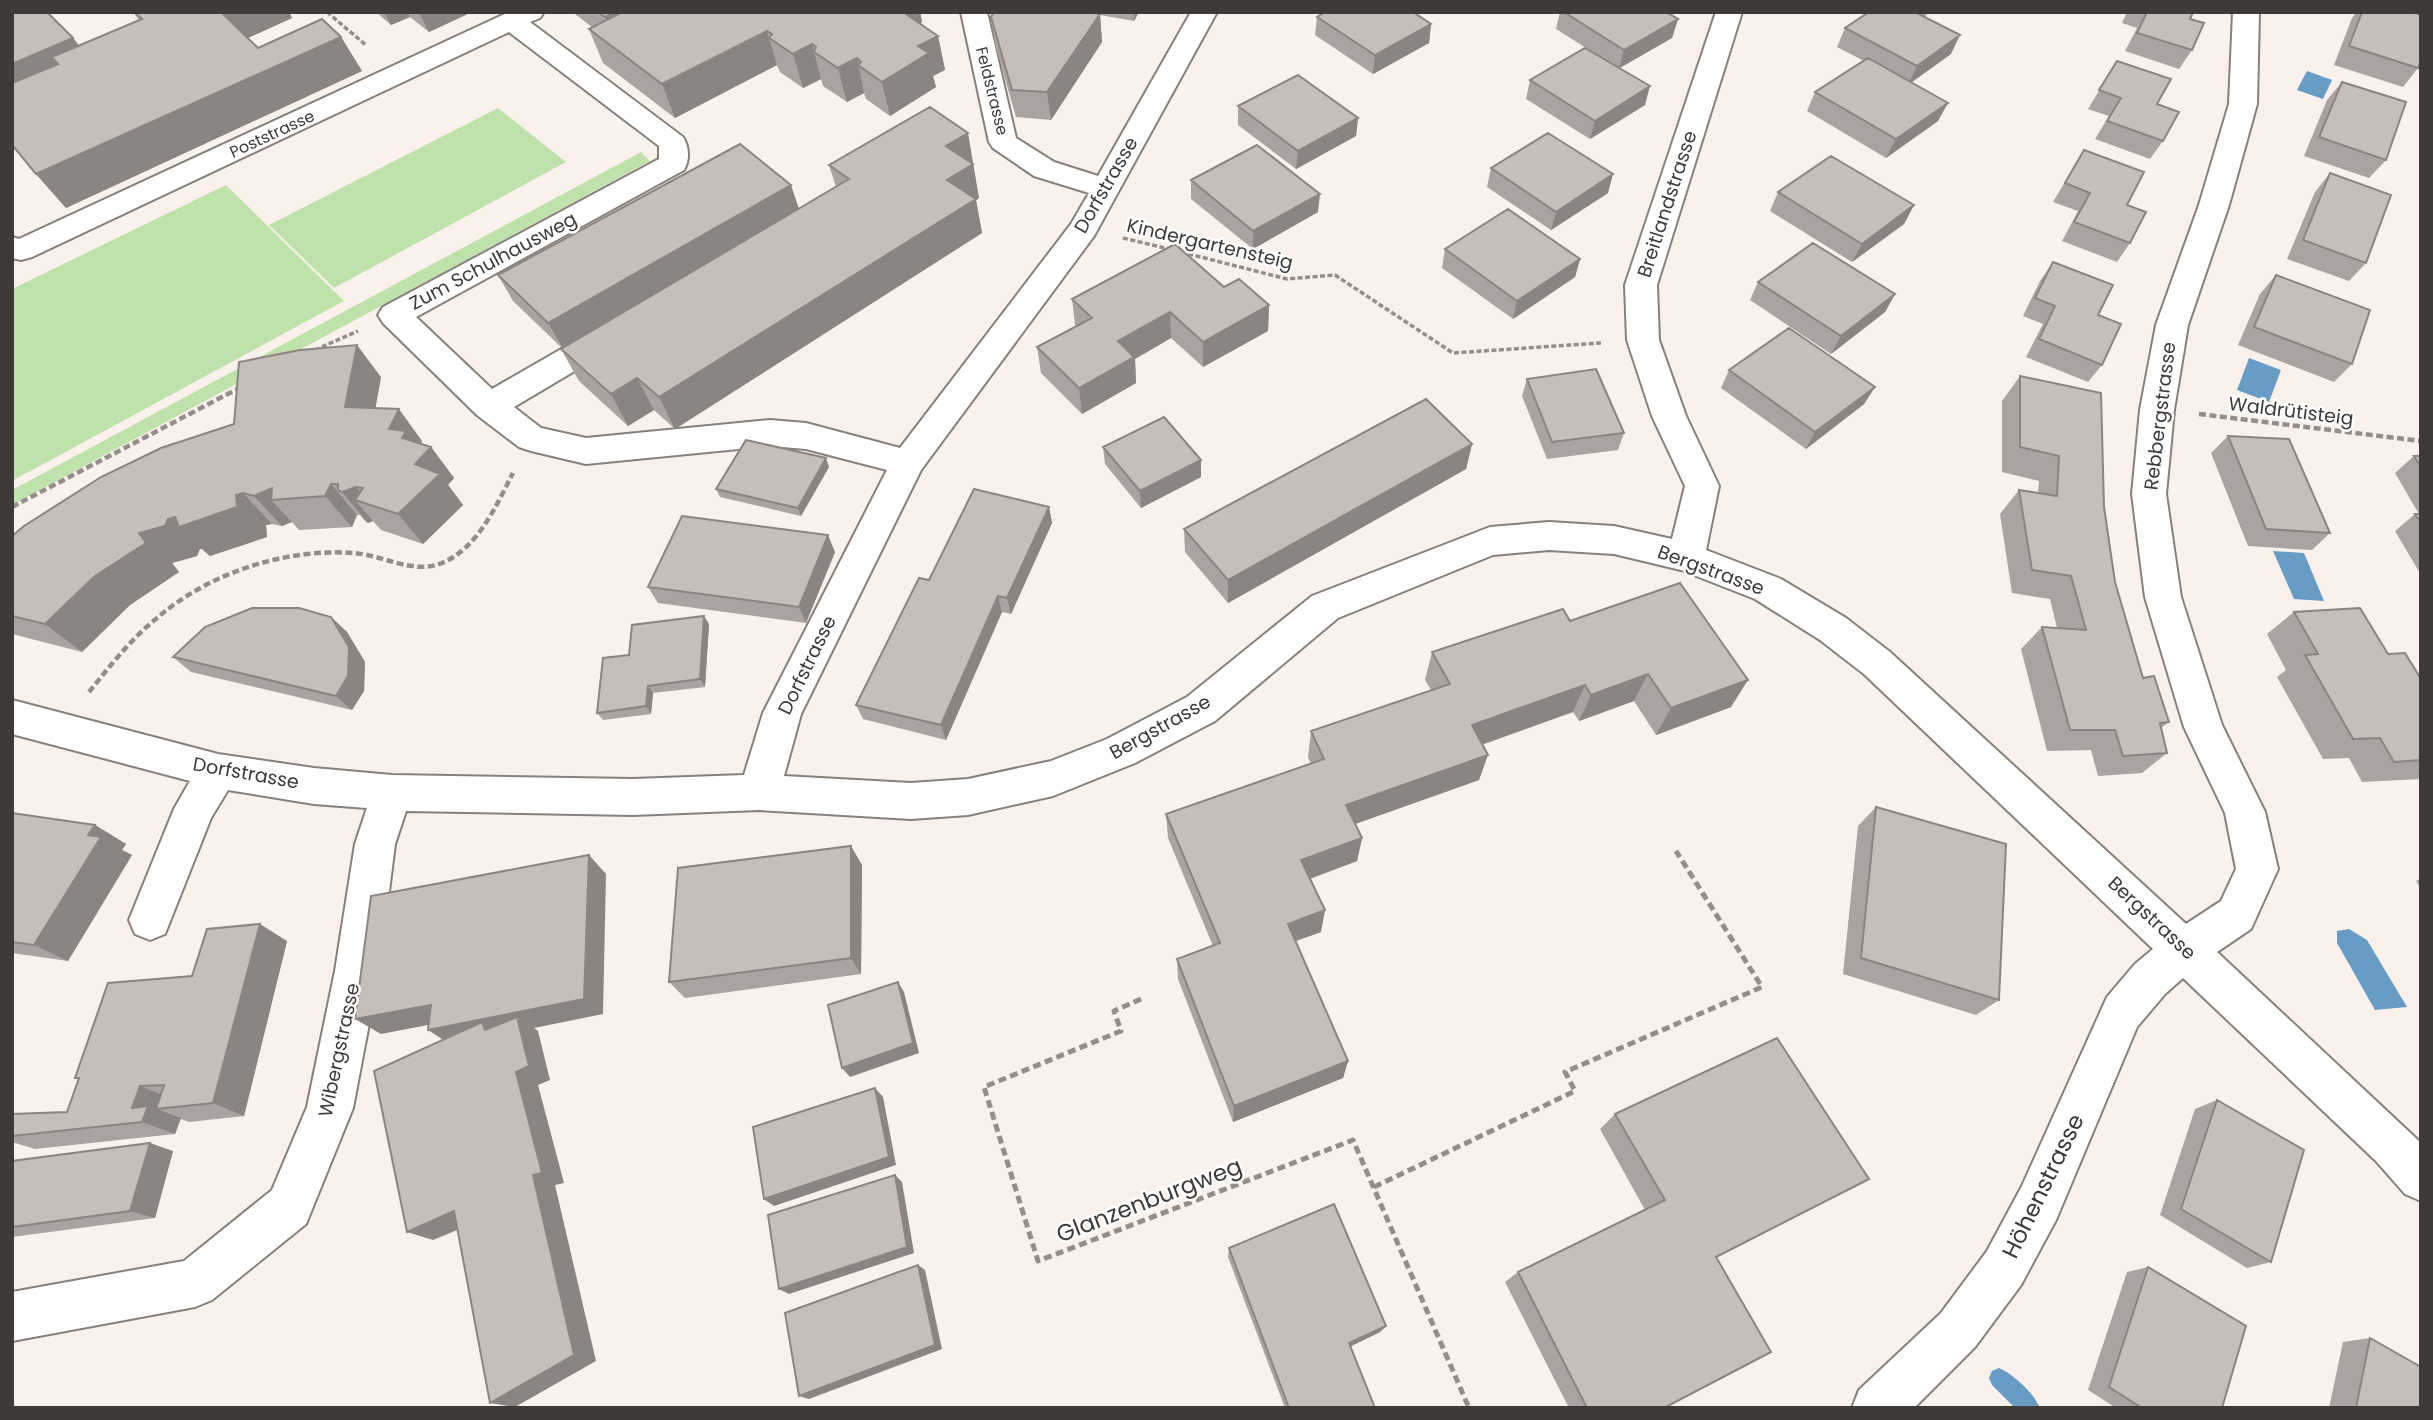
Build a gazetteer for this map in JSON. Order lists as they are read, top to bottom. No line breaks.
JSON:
{"streets":{"street":["Feldstrasse","Poststrasse","Dorfstrasse","Breitlandstrasse","Zum Schulhausweg","Rebbergstrasse","Bergstrasse","Wibergstrasse","Höhenstrasse"],"path":["Kindergartensteig","Waldrütisteig","Glanzenburgweg"]},"crossings":[["Feldstrasse","Dorfstrasse"],["Poststrasse","Zum Schulhausweg"],["Dorfstrasse","Kindergartensteig"],["Dorfstrasse","Zum Schulhausweg"],["Dorfstrasse","Bergstrasse"],["Dorfstrasse","Wibergstrasse"],["Breitlandstrasse","Kindergartensteig"],["Breitlandstrasse","Bergstrasse"],["Waldrütisteig","Rebbergstrasse"],["Rebbergstrasse","Bergstrasse"],["Rebbergstrasse","Höhenstrasse"],["Bergstrasse","Höhenstrasse"]]}
